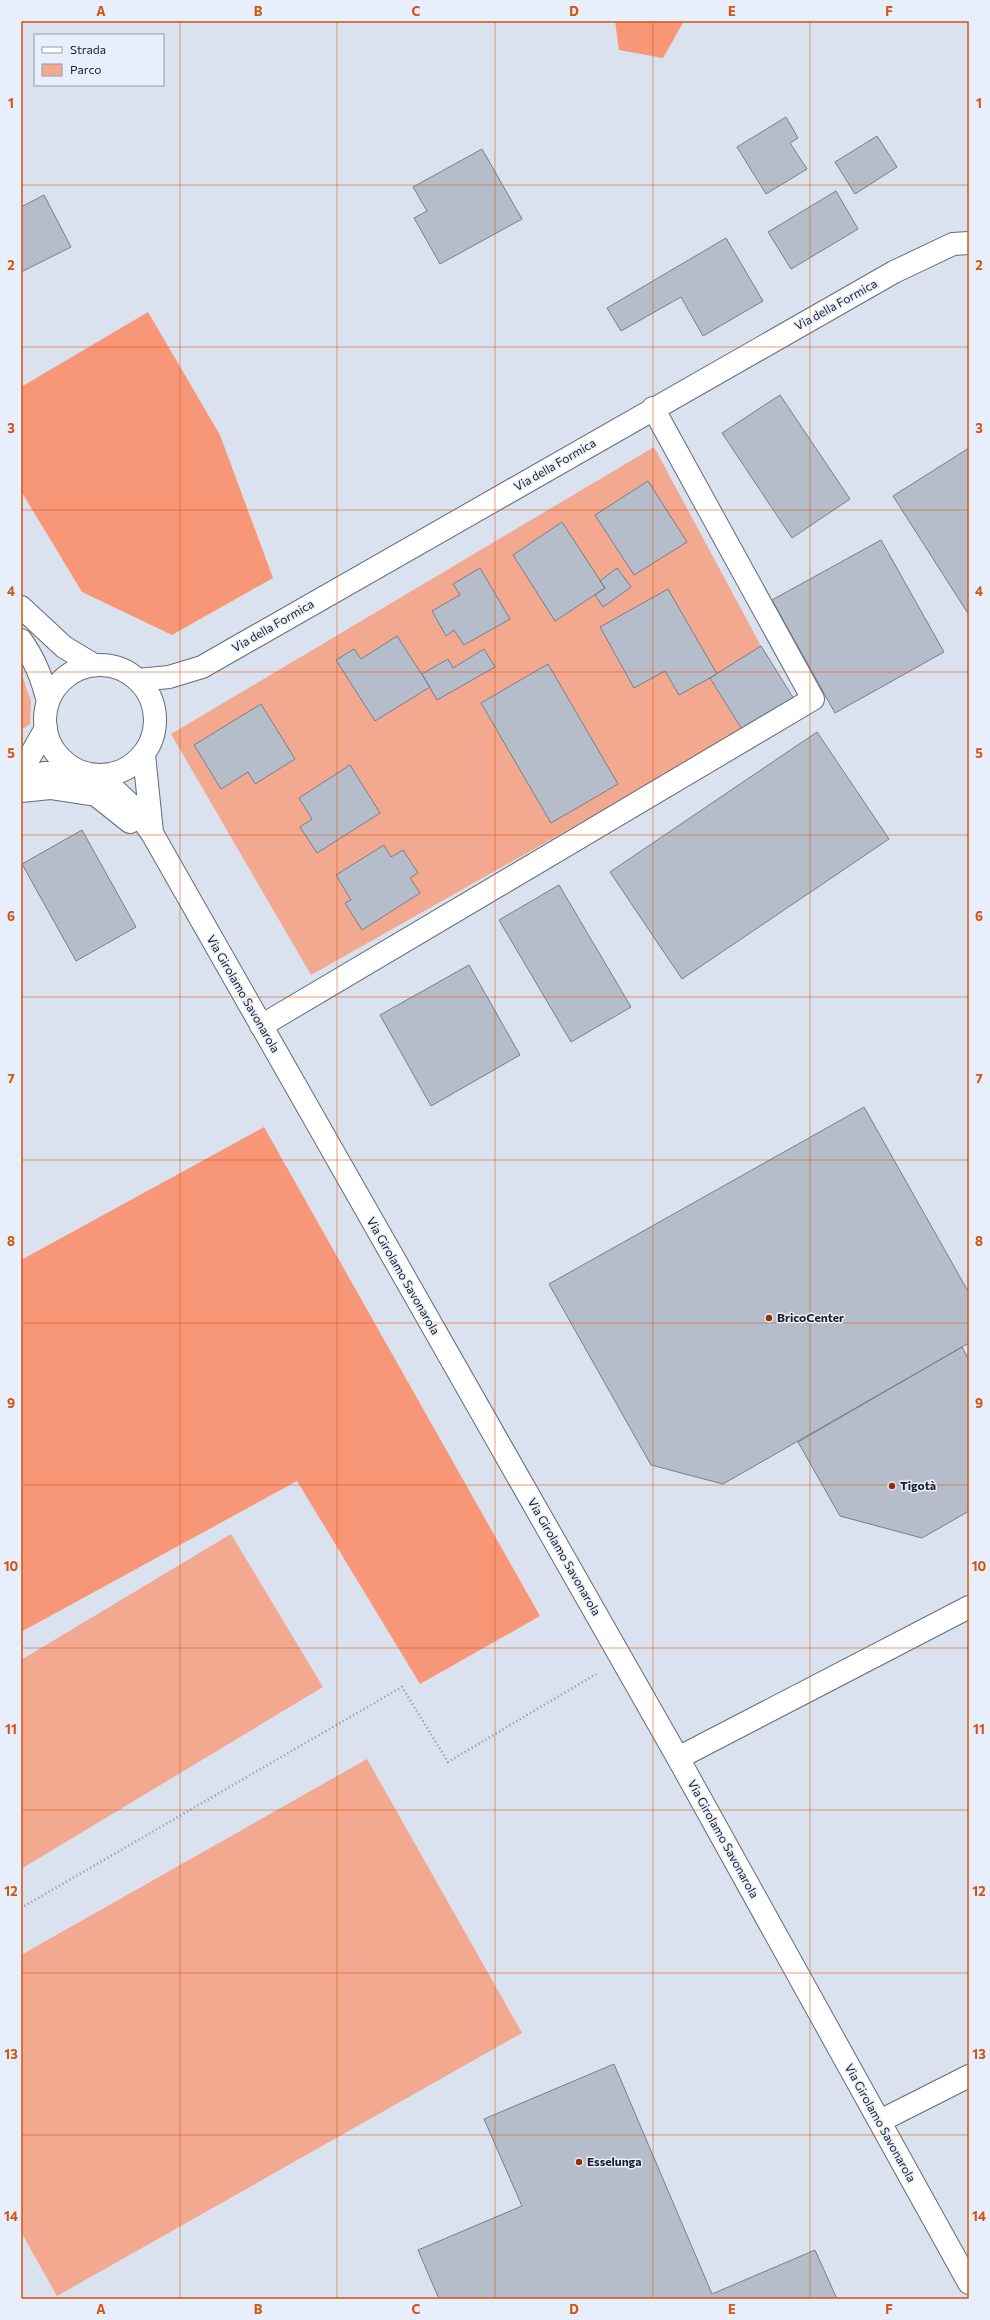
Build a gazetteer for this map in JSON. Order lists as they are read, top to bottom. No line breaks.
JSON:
{"streets":{"street":["Via della Formica","Via Girolamo Savonarola"]},"crossings":[["Via della Formica","Via Girolamo Savonarola"]],"places":["BricoCenter","Tigotà","Esselunga"],"legend":["Strada","Parco"],"grid":{"columns":["A","B","C","D","E","F"],"rows":["1","2","3","4","5","6","7","8","9","10","11","12","13","14"]}}
